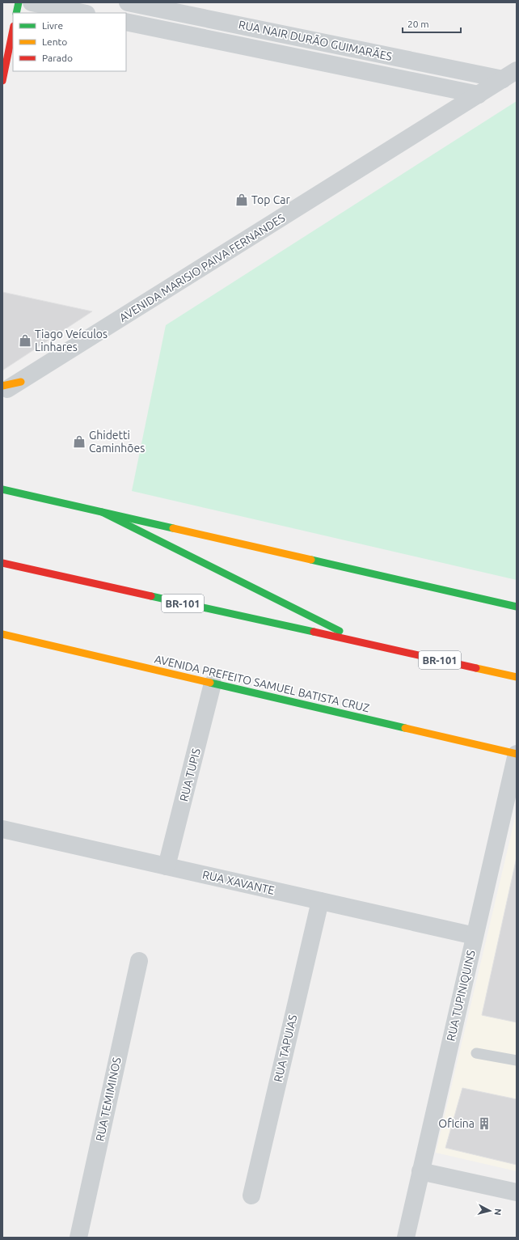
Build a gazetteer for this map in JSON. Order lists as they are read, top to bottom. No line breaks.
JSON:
{"streets":{"main road":["BR-101","AVENIDA PREFEITO SAMUEL BATISTA CRUZ"],"street":["RUA NAIR DURÃO GUIMARÃES","AVENIDA MARISIO PAIVA FERNANDES","RUA TUPIS","RUA XAVANTE","RUA TUPINIQUINS","RUA TAPUIAS","RUA TEMIMINOS"]},"crossings":[["RUA NAIR DURÃO GUIMARÃES","AVENIDA MARISIO PAIVA FERNANDES"],["AVENIDA PREFEITO SAMUEL BATISTA CRUZ","RUA TUPIS"],["AVENIDA PREFEITO SAMUEL BATISTA CRUZ","RUA TUPINIQUINS"],["RUA TUPIS","RUA XAVANTE"],["RUA XAVANTE","RUA TUPINIQUINS"],["RUA XAVANTE","RUA TAPUIAS"]],"places":{"shop":["Top Car","Tiago Veículos Linhares","Ghidetti Caminhões"],"building":["Oficina"]},"legend":["Livre","Lento","Parado"],"scale_bar":"20 m","north":"right"}
